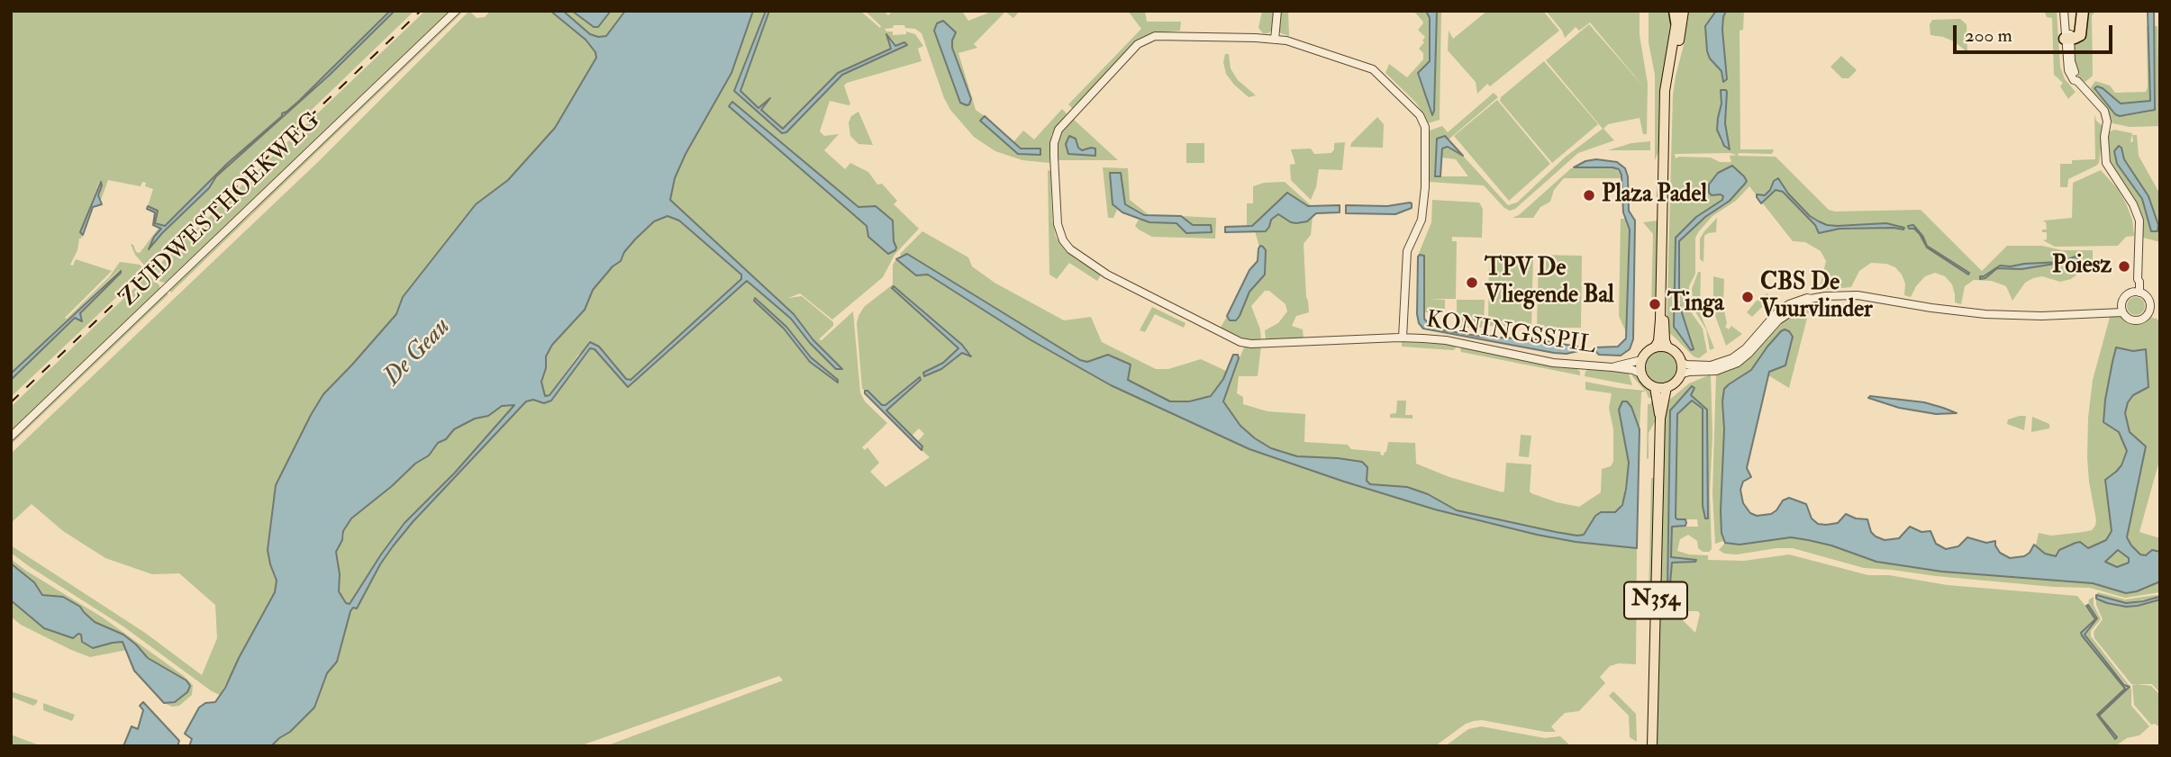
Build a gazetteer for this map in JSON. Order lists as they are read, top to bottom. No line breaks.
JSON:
{"streets":{"main road":["N354"],"street":["ZUIDWESTHOEKWEG","KONINGSSPIL"]},"crossings":[["KONINGSSPIL","N354"]],"water":["De Geau"],"places":["Plaza Padel","Poiesz","TPV De Vliegende Bal","CBS De Vuurvlinder","Tinga"],"scale_bar":"200 m"}
